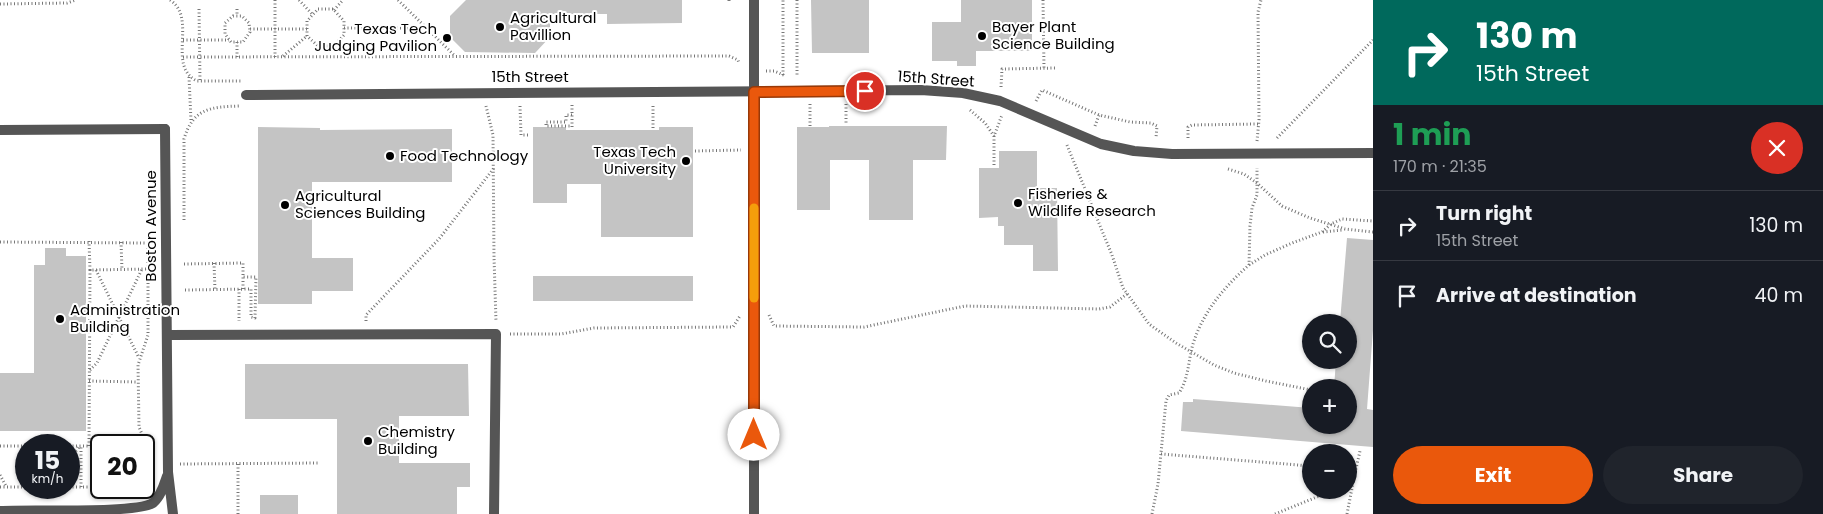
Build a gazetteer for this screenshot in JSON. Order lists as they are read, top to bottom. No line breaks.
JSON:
{"streets":{"street":["15th Street","Boston Avenue"]},"places":["Agricultural Pavillion","Bayer Plant Science Building","Texas Tech Judging Pavilion","Food Technology","Texas Tech University","Fisheries & Wildlife Research","Agricultural Sciences Building","Administration Building","Chemistry Building"],"page":{"turn":["130 m","15th Street"],"heading":["1 min","170 m · 21:35"],"list":[{"name":"Turn right","note":"15th Street","value":"130 m"},{"name":"Arrive at destination","value":"40 m"}],"map_buttons":["+","−"],"speed":"15 km/h","limit":"20","buttons":["Exit","Share"]}}
